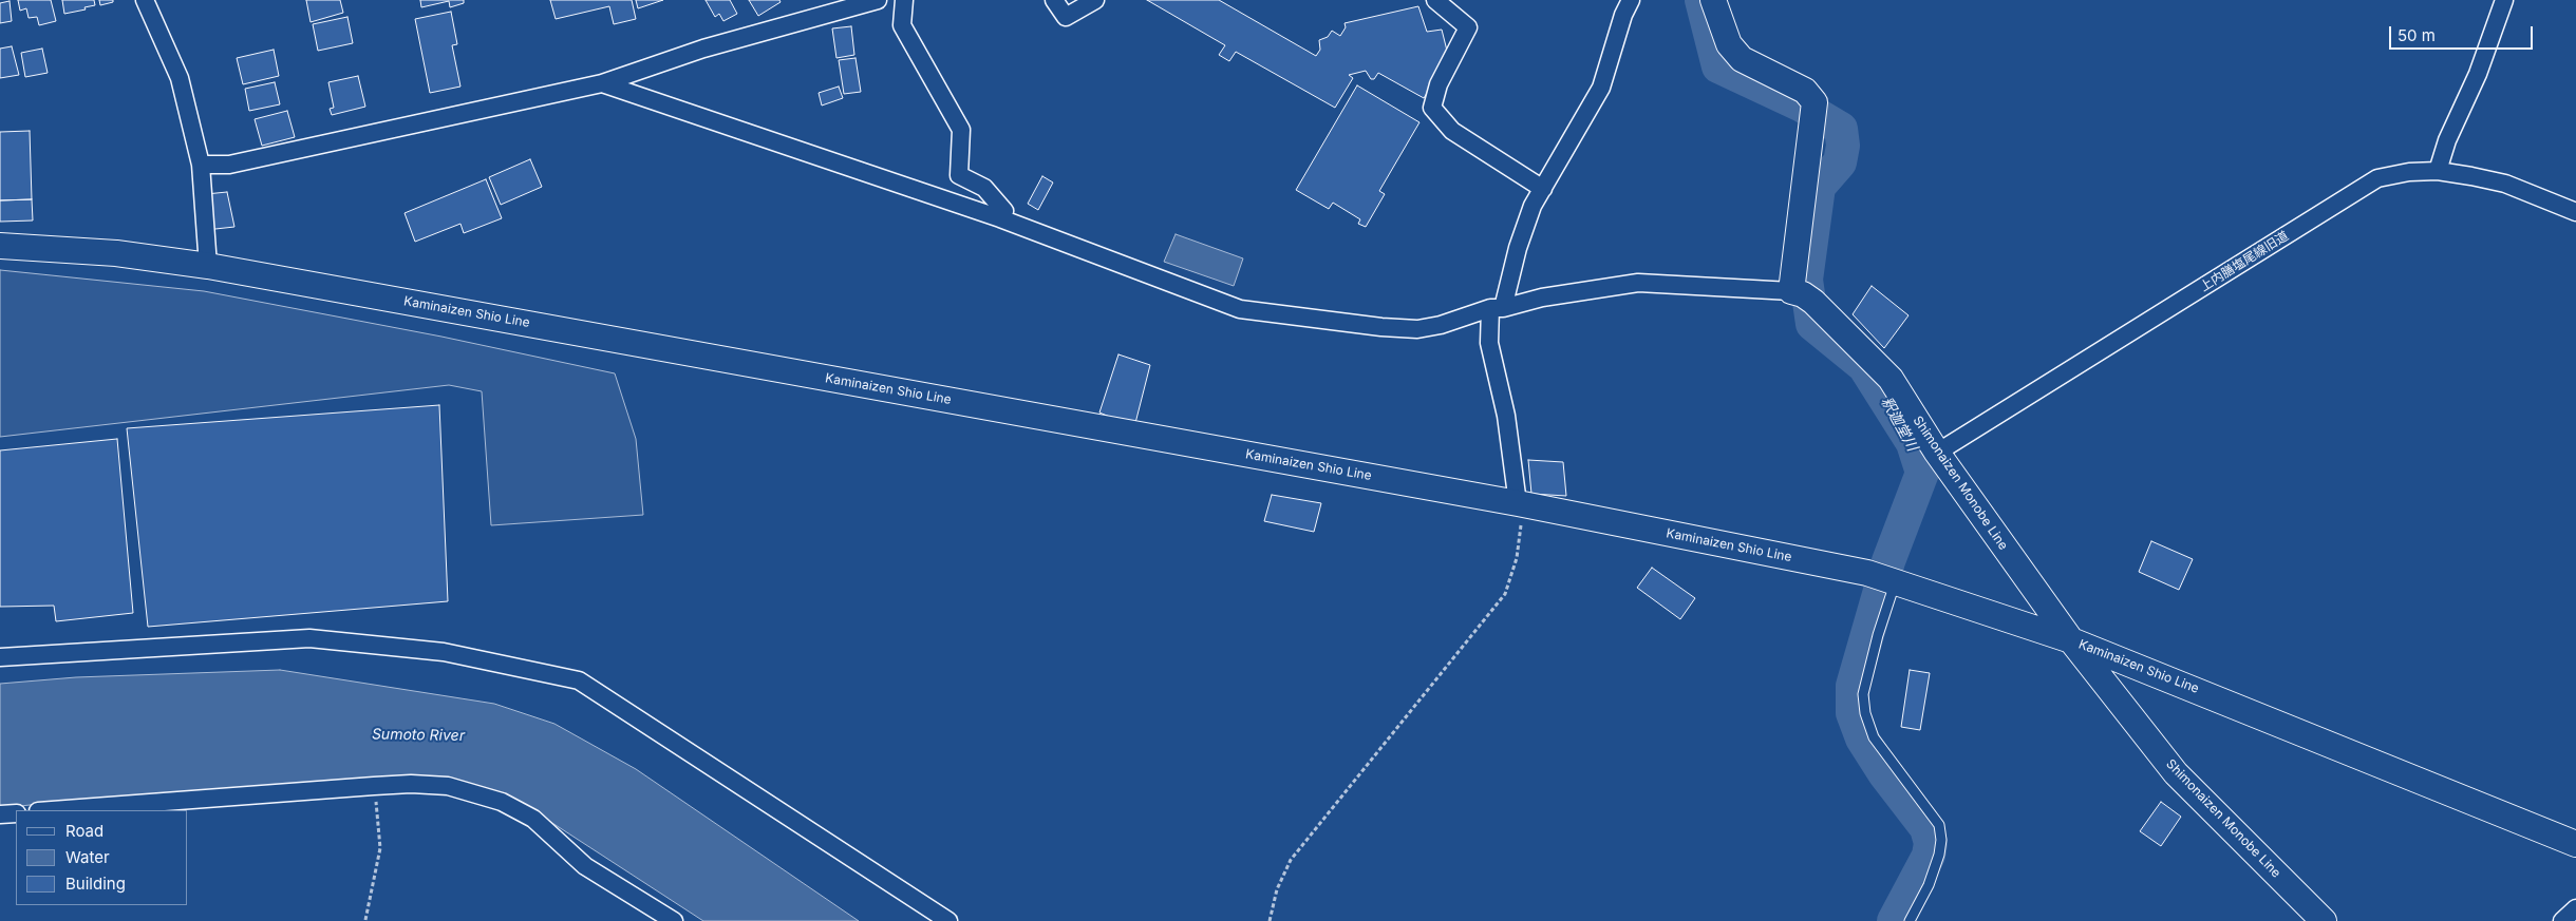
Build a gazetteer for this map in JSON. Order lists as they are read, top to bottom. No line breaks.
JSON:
{"streets":{"main road":["Kaminaizen Shio Line","Shimonaizen Monobe Line"],"street":["上内膳塩尾線旧道"]},"crossings":[["上内膳塩尾線旧道","Shimonaizen Monobe Line"],["Kaminaizen Shio Line","Shimonaizen Monobe Line"]],"water":["釈迦堂川","Sumoto River"],"legend":["Road","Water","Building"],"scale_bar":"50 m"}
